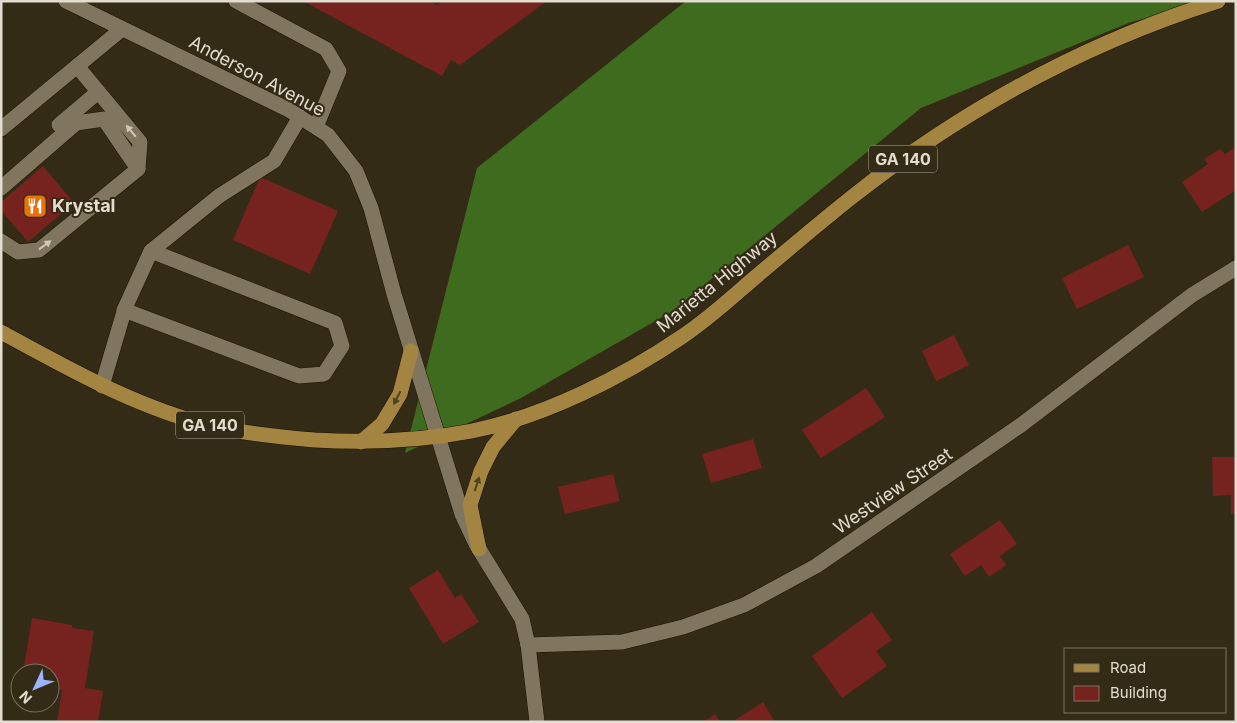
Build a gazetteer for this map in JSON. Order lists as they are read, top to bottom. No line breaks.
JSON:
{"streets":{"main road":["GA 140","Marietta Highway"],"street":["Anderson Avenue","Westview Street"]},"crossings":[["Anderson Avenue","Marietta Highway"],["Anderson Avenue","Westview Street"]],"places":{"restaurant":["Krystal"]},"legend":["Road","Building"],"north":"bottom left"}
